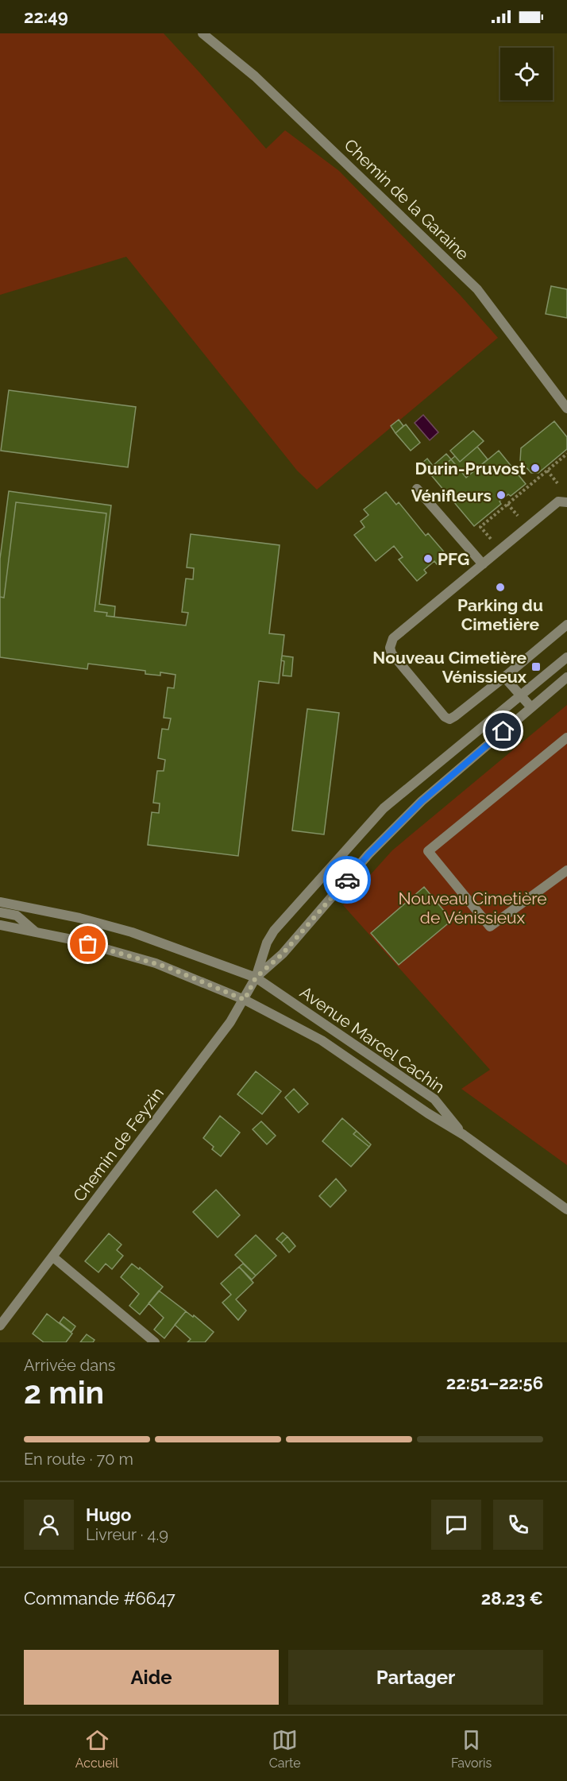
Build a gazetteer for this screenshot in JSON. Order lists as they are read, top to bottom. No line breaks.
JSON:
{"streets":{"street":["Chemin de la Garaine","Avenue Marcel Cachin","Chemin de Feyzin"]},"crossings":[["Avenue Marcel Cachin","Chemin de Feyzin"]],"parks":["Nouveau Cimetière de Vénissieux"],"places":{"other":["Durin-Pruvost","Vénifleurs","PFG","Parking du Cimetière"],"transit":["Nouveau Cimetière Vénissieux"]},"page":{"status":"22:49","heading":["2 min","Arrivée dans","22:51–22:56"],"panel":["Hugo","Livreur · 4.9","Commande #6647","28.23 €"],"bar":"En route · 70 m","buttons":["Aide","Partager"],"tabs":["Accueil","Carte","Favoris"]}}
